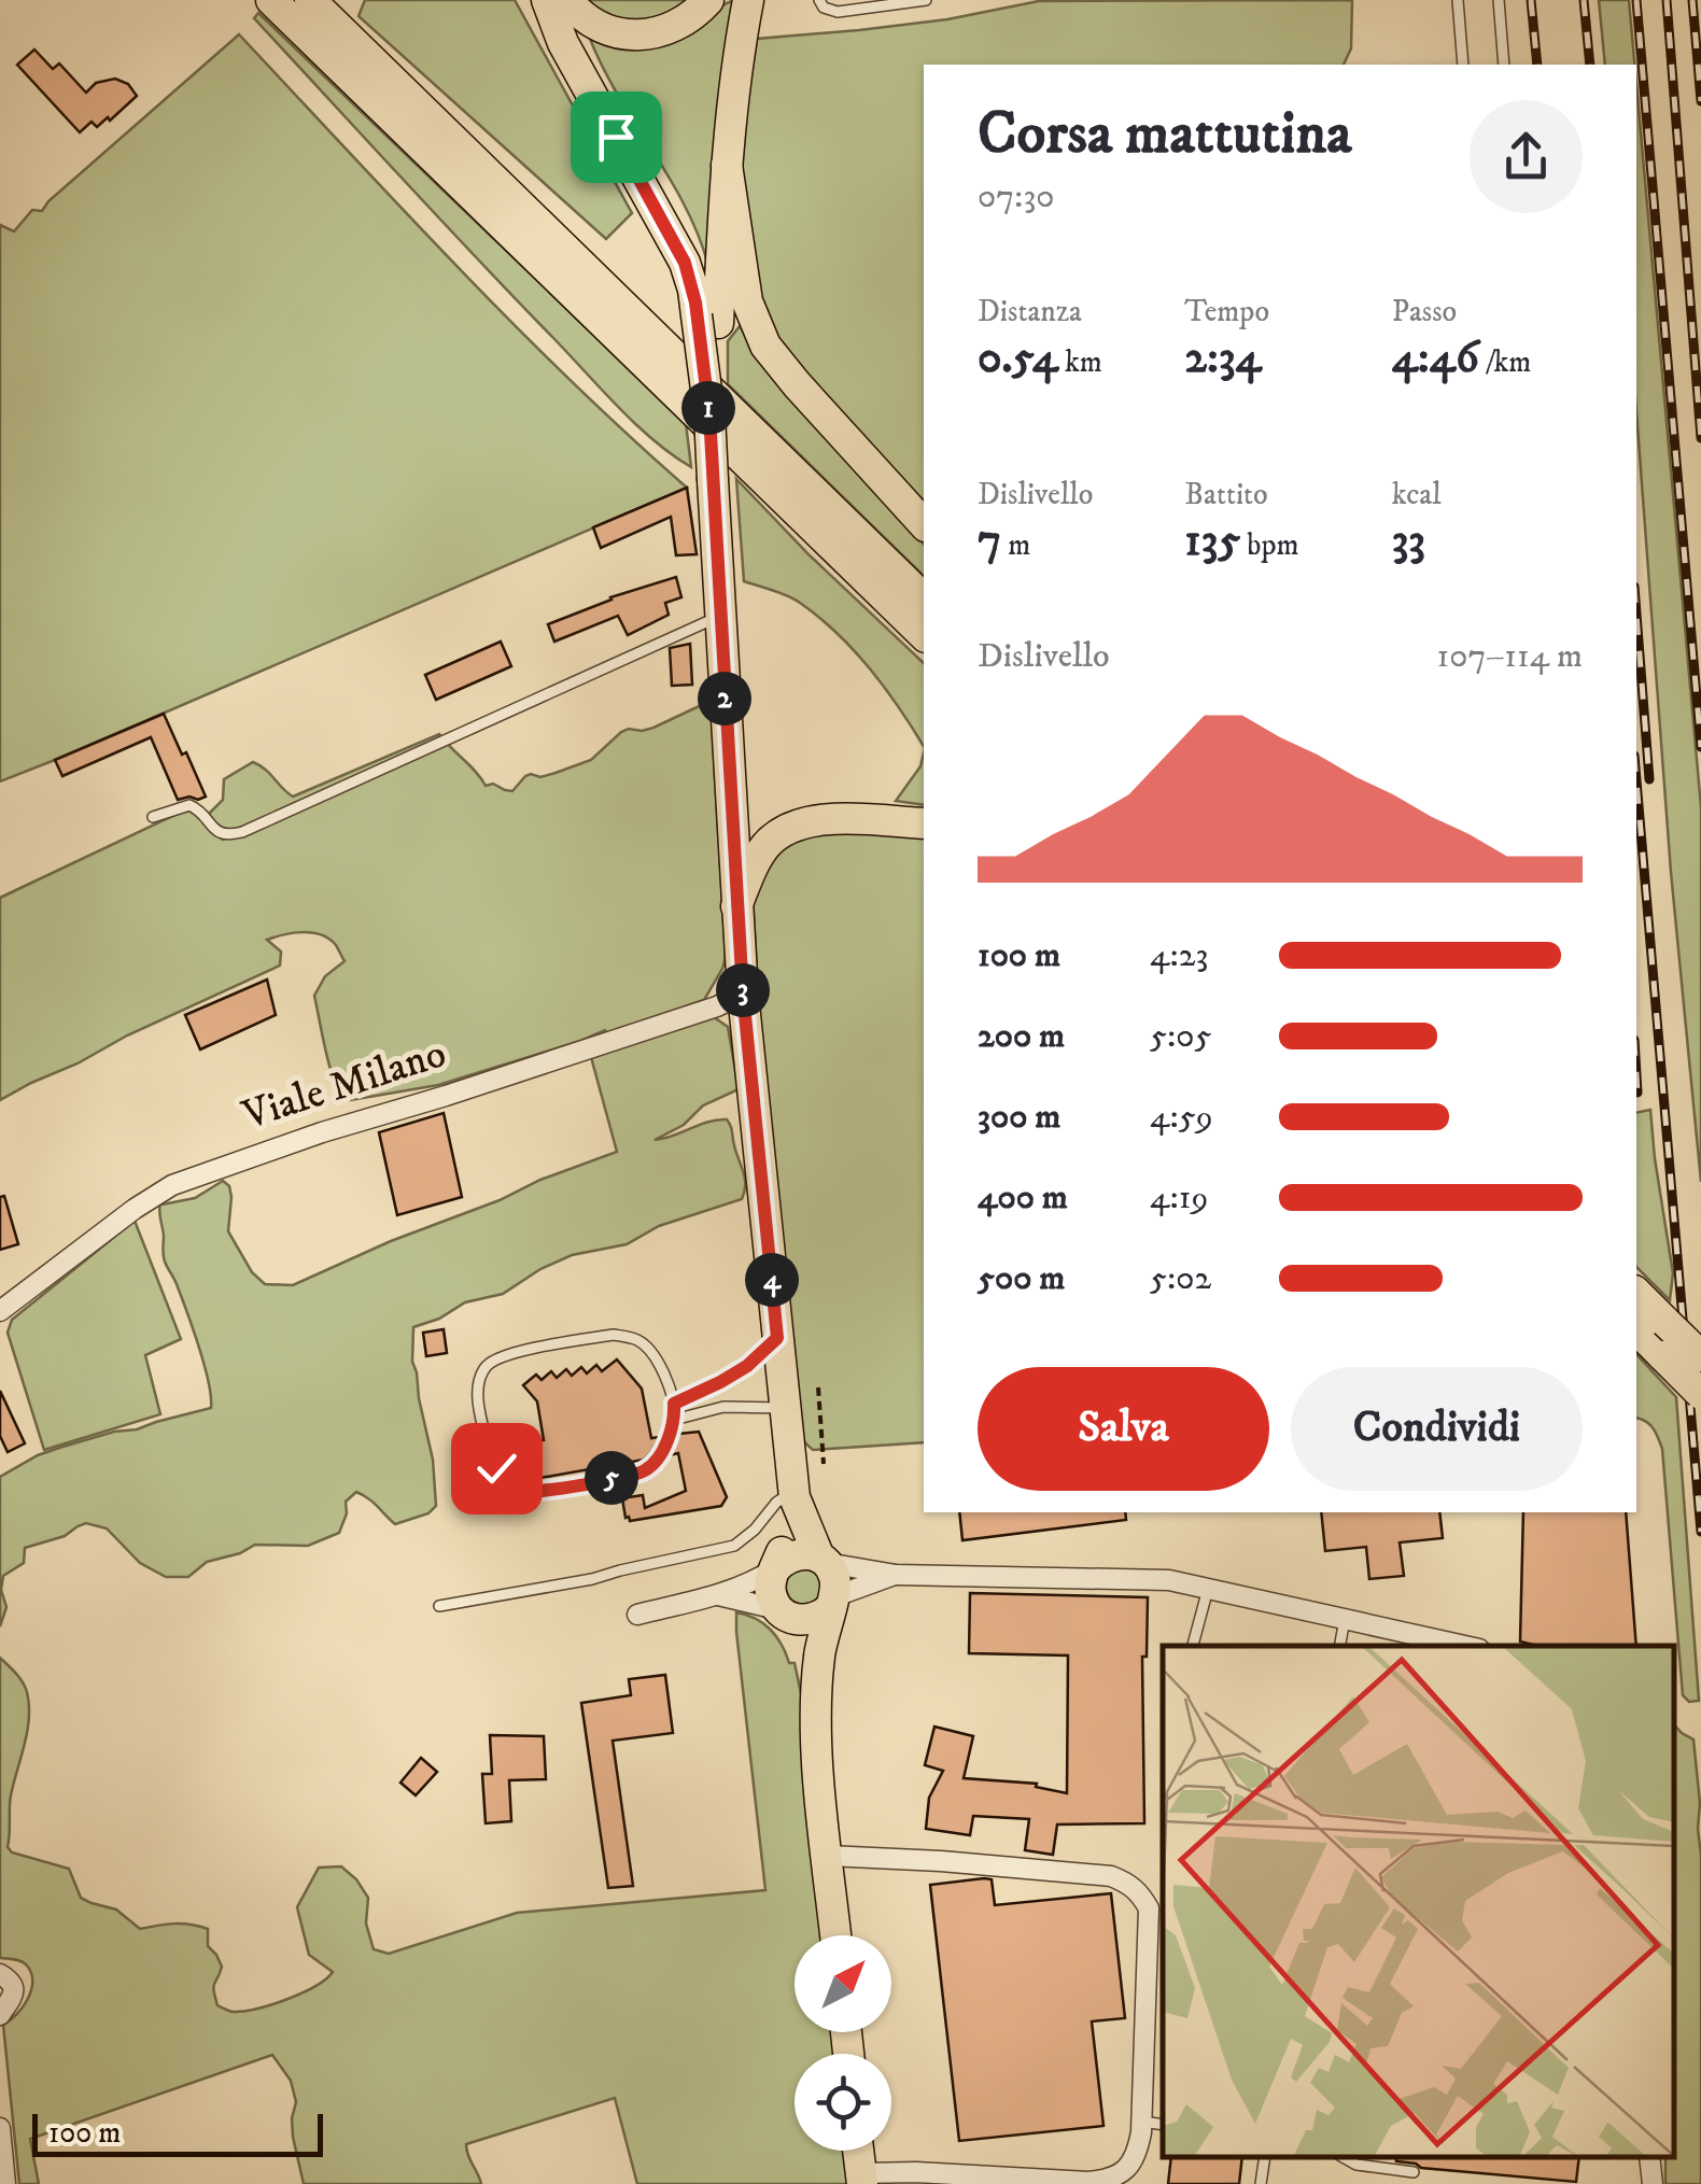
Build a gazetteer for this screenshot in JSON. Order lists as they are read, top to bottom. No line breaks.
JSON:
{"streets":{"street":["Viale Milano"]},"scale_bar":"100 m","north":"top right","page":{"heading":["Corsa mattutina","07:30"],"stats":[["Distanza","0.54 km"],["Tempo","2:34"],["Passo","4:46 /km"],["Dislivello","7 m"],["Battito","135 bpm"],["kcal","33"]],"pins":["1","2","3","4","5"],"chart":["Dislivello","107–114 m"],"list":[{"name":"100 m","note":"4:23"},{"name":"200 m","note":"5:05"},{"name":"300 m","note":"4:59"},{"name":"400 m","note":"4:19"},{"name":"500 m","note":"5:02"}],"buttons":["Salva","Condividi"],"scale":"100 m"}}
